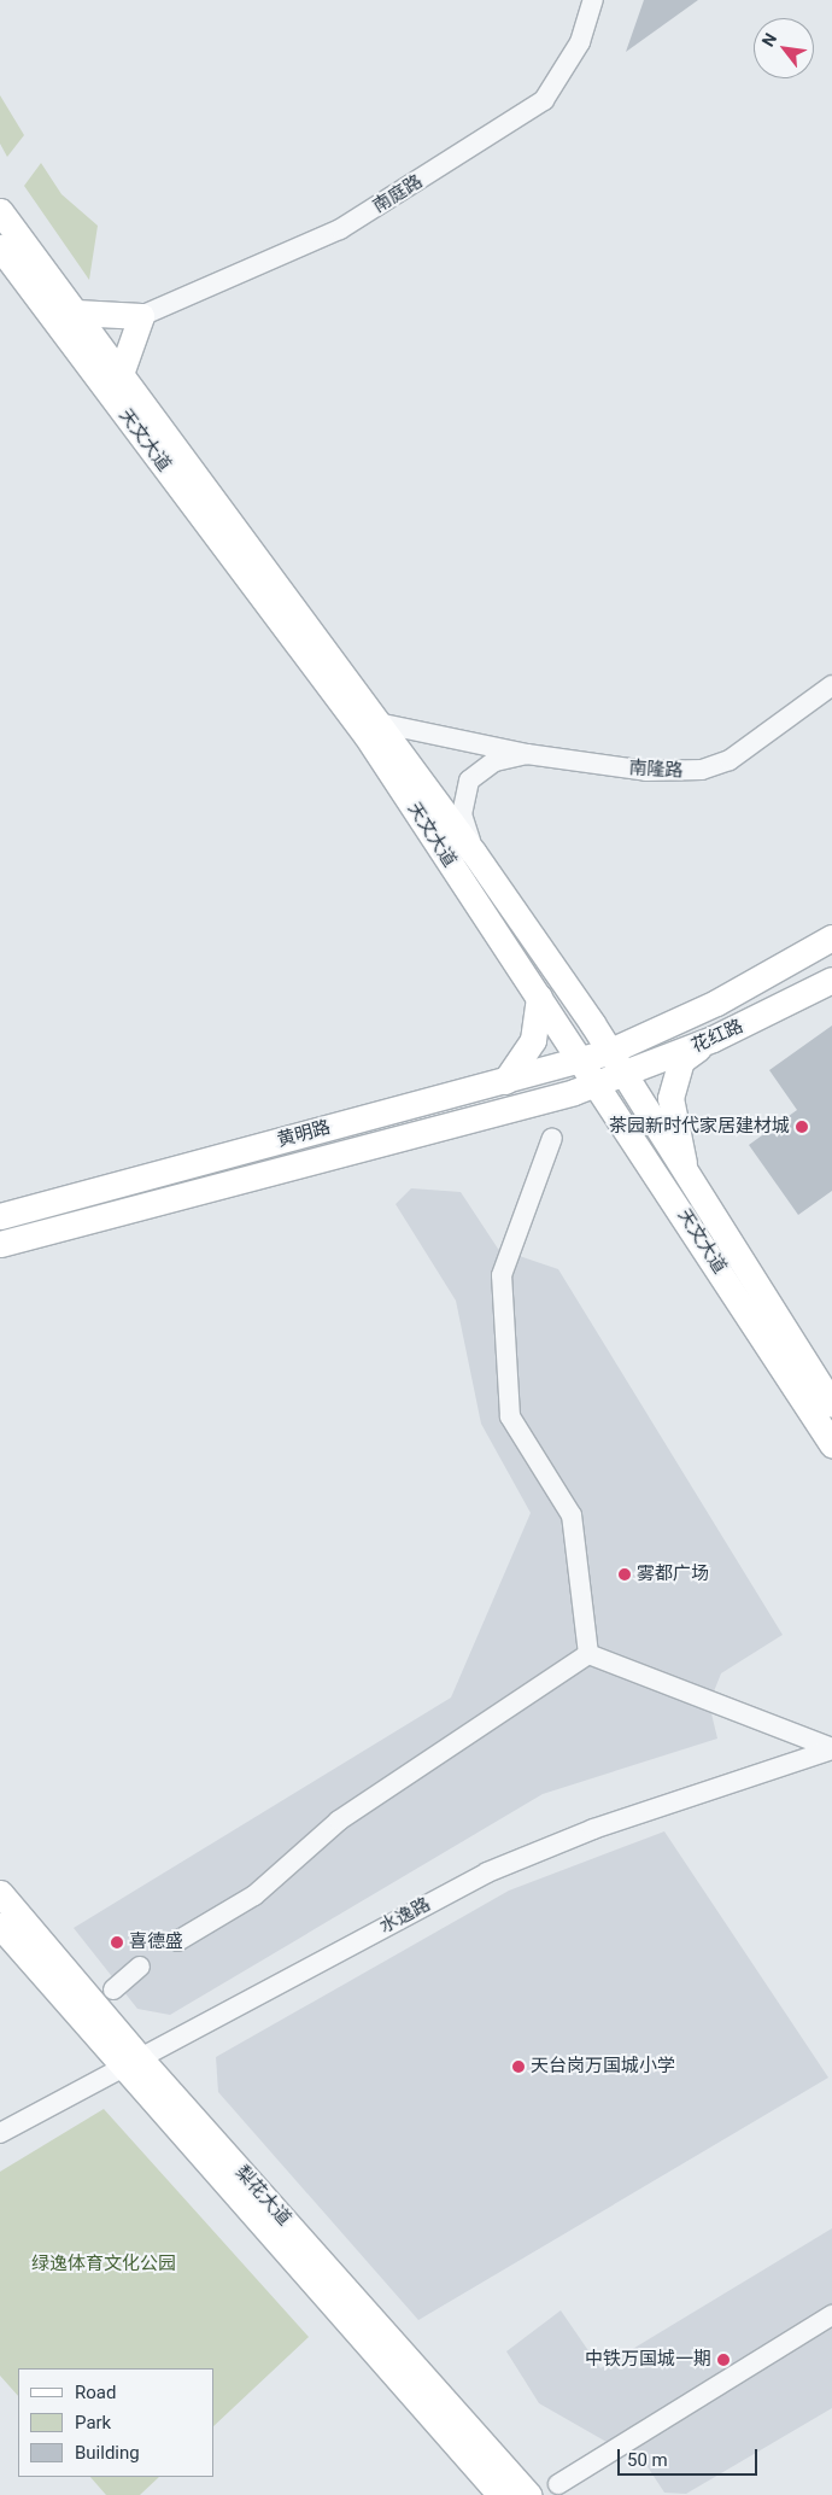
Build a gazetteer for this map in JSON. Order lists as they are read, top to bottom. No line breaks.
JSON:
{"streets":{"main road":["天文大道","花红路","黄明路","梨花大道"],"street":["南庭路","南隆路","水逸路"]},"crossings":[["天文大道","南隆路"],["天文大道","花红路"],["天文大道","黄明路"],["花红路","黄明路"],["水逸路","梨花大道"]],"parks":["绿逸体育文化公园"],"places":["茶园新时代家居建材城","雾都广场","喜德盛","天台岗万国城小学","中铁万国城一期"],"legend":["Road","Park","Building"],"scale_bar":"50 m","north":"top left"}
